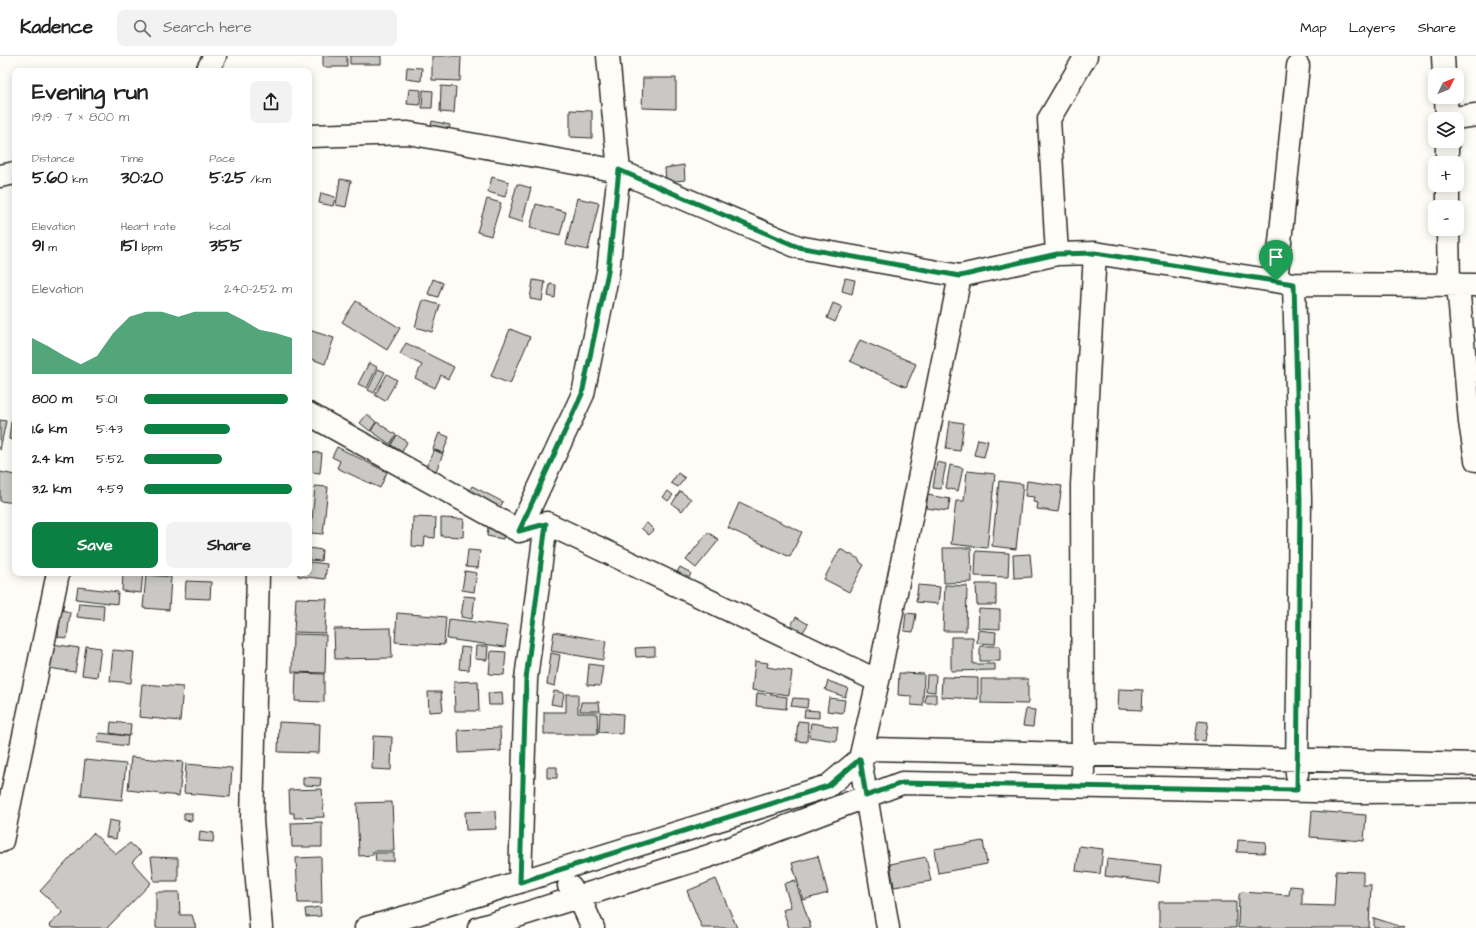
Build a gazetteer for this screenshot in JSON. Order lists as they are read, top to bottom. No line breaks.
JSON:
{"north":"top right","page":{"header":"Kadence","search":"Search here","nav":["Map","Layers","Share"],"map_buttons":["+","−"],"heading":["Evening run","19:19 · 7 × 800 m"],"stats":[["Distance","5.60 km"],["Time","30:20"],["Pace","5:25 /km"],["Elevation","91 m"],["Heart rate","151 bpm"],["kcal","355"]],"chart":["Elevation","240–252 m"],"list":[{"name":"800 m","note":"5:01"},{"name":"1.6 km","note":"5:43"},{"name":"2.4 km","note":"5:52"},{"name":"3.2 km","note":"4:59"}],"buttons":["Save","Share"]}}
